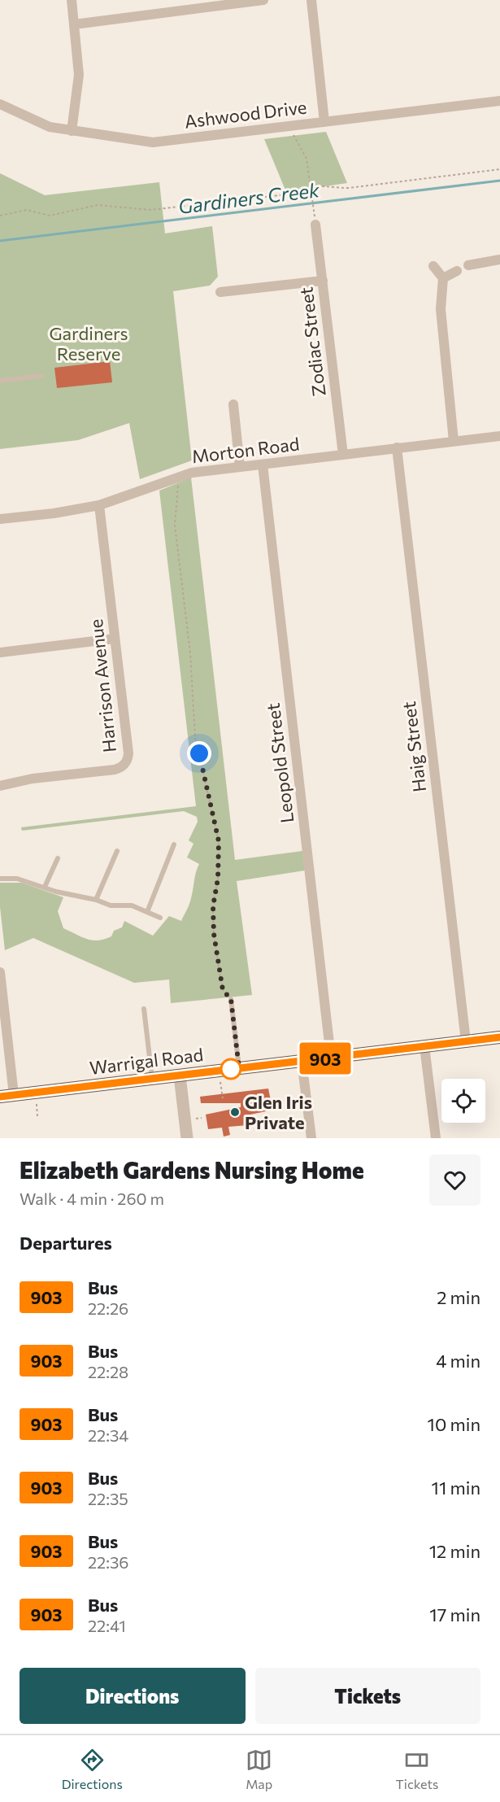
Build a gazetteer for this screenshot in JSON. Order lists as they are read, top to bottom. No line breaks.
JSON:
{"streets":{"highway":["Warrigal Road"],"street":["Ashwood Drive","Zodiac Street","Morton Road","Harrison Avenue","Haig Street","Leopold Street"]},"crossings":[["Zodiac Street","Morton Road"],["Morton Road","Harrison Avenue"],["Morton Road","Haig Street"],["Morton Road","Leopold Street"],["Haig Street","Warrigal Road"],["Leopold Street","Warrigal Road"]],"water":["Gardiners Creek"],"parks":["Gardiners Reserve"],"places":["Glen Iris Private"],"lines":["bus line 903"],"page":{"on_map":"903","heading":[["Elizabeth Gardens Nursing Home","Walk · 4 min · 260 m"],"Departures"],"list":[{"mark":"903","name":"Bus","note":"22:26","value":"2 min"},{"mark":"903","name":"Bus","note":"22:28","value":"4 min"},{"mark":"903","name":"Bus","note":"22:34","value":"10 min"},{"mark":"903","name":"Bus","note":"22:35","value":"11 min"},{"mark":"903","name":"Bus","note":"22:36","value":"12 min"},{"mark":"903","name":"Bus","note":"22:41","value":"17 min"}],"buttons":["Directions","Tickets"],"tabs":["Directions","Map","Tickets"]}}
